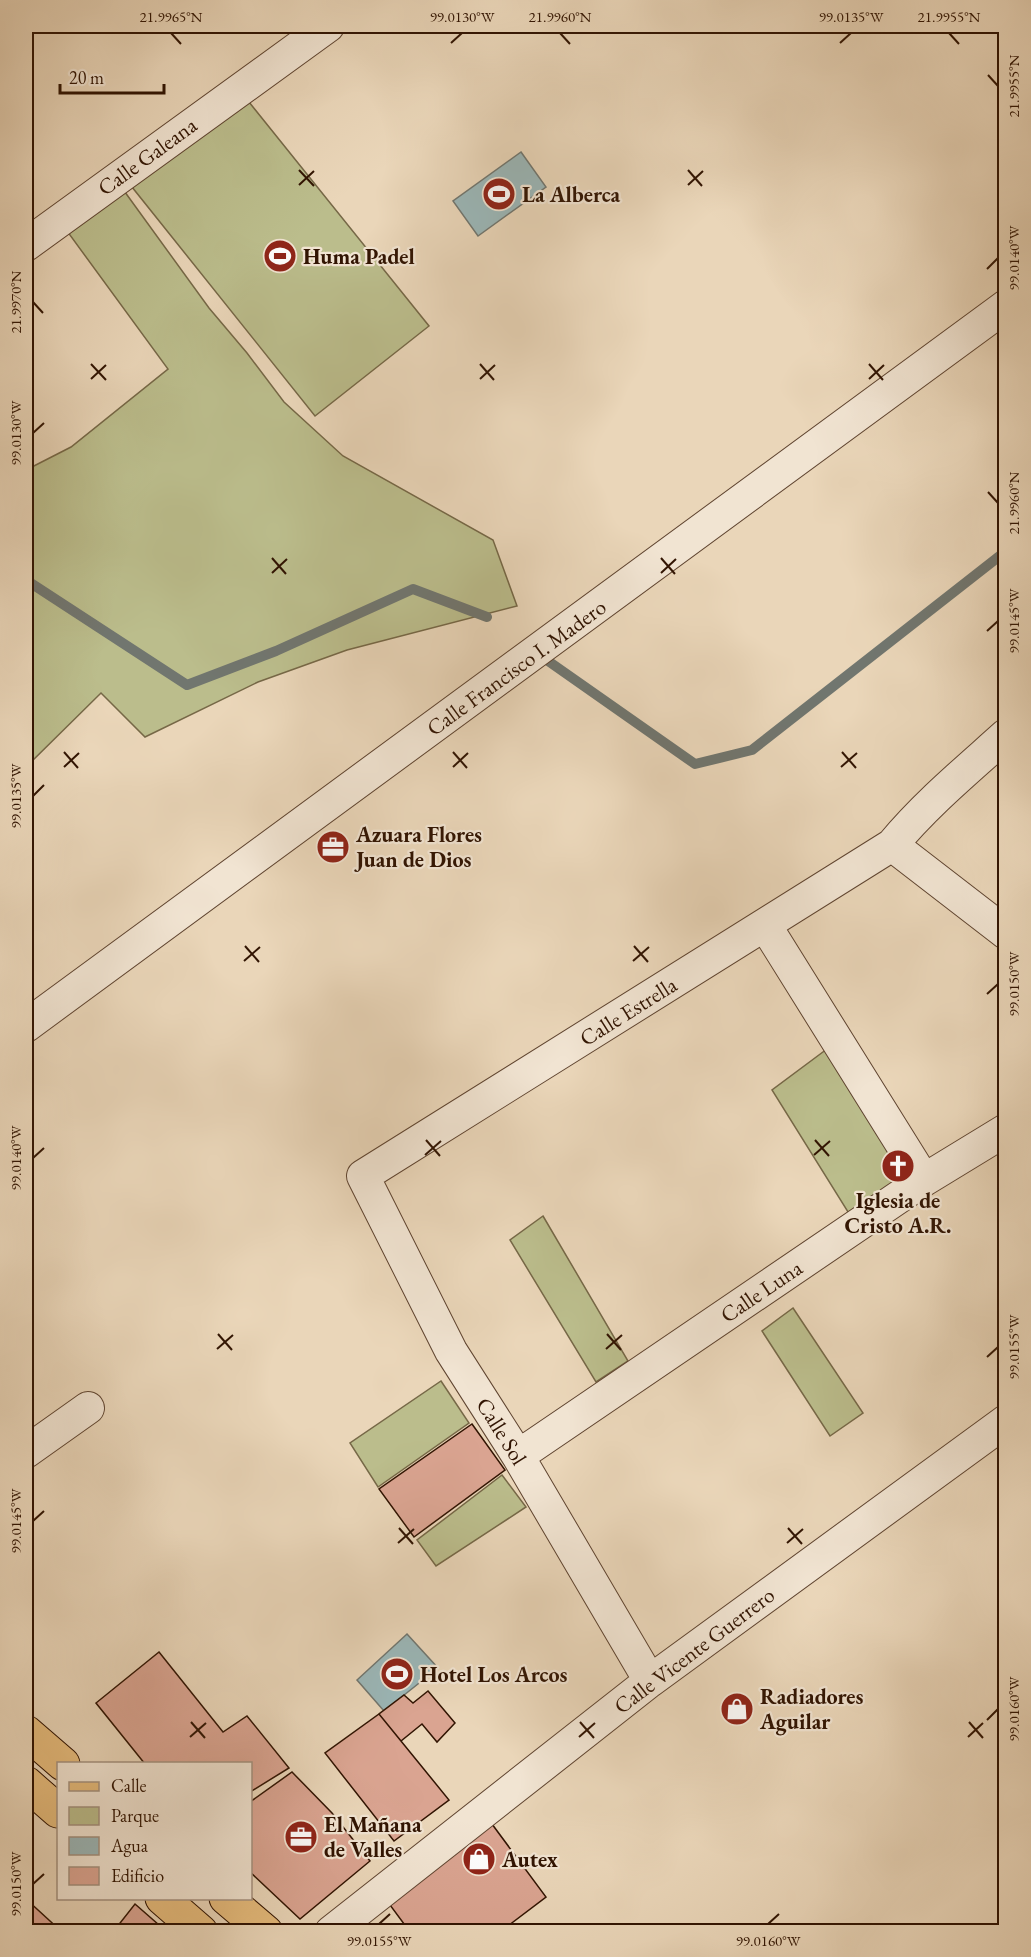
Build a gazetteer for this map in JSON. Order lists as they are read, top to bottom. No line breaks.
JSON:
{"streets":{"street":["Calle Galeana","Calle Francisco I. Madero","Calle Estrella","Calle Luna","Calle Sol","Calle Vicente Guerrero"]},"crossings":[["Calle Estrella","Calle Sol"],["Calle Luna","Calle Sol"],["Calle Sol","Calle Vicente Guerrero"]],"places":{"sports":["La Alberca","Huma Padel","Hotel Los Arcos"],"office":["Azuara Flores Juan de Dios","El Mañana de Valles"],"church":["Iglesia de Cristo A.R."],"shop":["Radiadores Aguilar","Autex"]},"legend":["Calle","Parque","Agua","Edificio"],"scale_bar":"20 m","coordinates":["21.9965°N","99.0130°W","21.9960°N","99.0135°W","21.9955°N","99.0140°W","21.9970°N","99.0145°W","99.0150°W","99.0155°W","99.0160°W"]}
